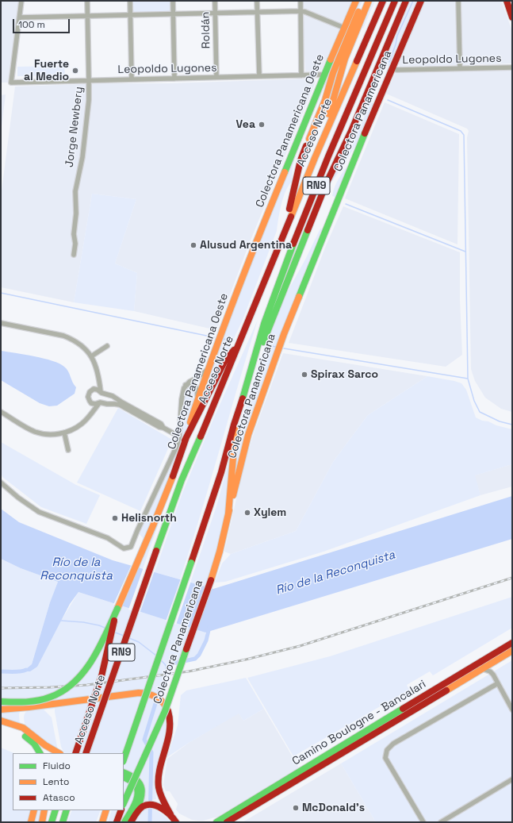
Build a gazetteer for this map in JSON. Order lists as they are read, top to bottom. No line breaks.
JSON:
{"streets":{"main road":["Colectora Panamericana","Colectora Panamericana Oeste","Acceso Norte","RN9","Camino Boulogne - Bancalari"],"street":["Roldán","Leopoldo Lugones","Jorge Newbery"]},"crossings":[["Roldán","Leopoldo Lugones"],["Leopoldo Lugones","Colectora Panamericana"],["Leopoldo Lugones","Jorge Newbery"],["Leopoldo Lugones","Colectora Panamericana Oeste"]],"water":["Río de la Reconquista"],"places":["Fuerte al Medio","Vea","Alusud Argentina","Spirax Sarco","Xylem","Helisnorth","McDonald's"],"legend":["Fluido","Lento","Atasco"],"scale_bar":"100 m"}
